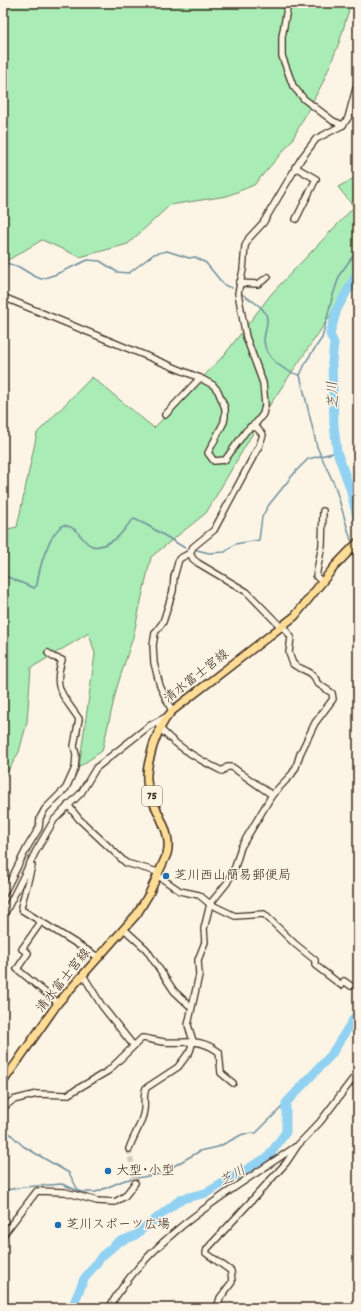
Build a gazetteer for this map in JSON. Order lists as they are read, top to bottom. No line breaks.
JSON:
{"streets":{"main road":["清水富士宮線","75"]},"water":["芝川"],"places":["芝川西山簡易郵便局","大型･小型","芝川スポーツ広場"]}
